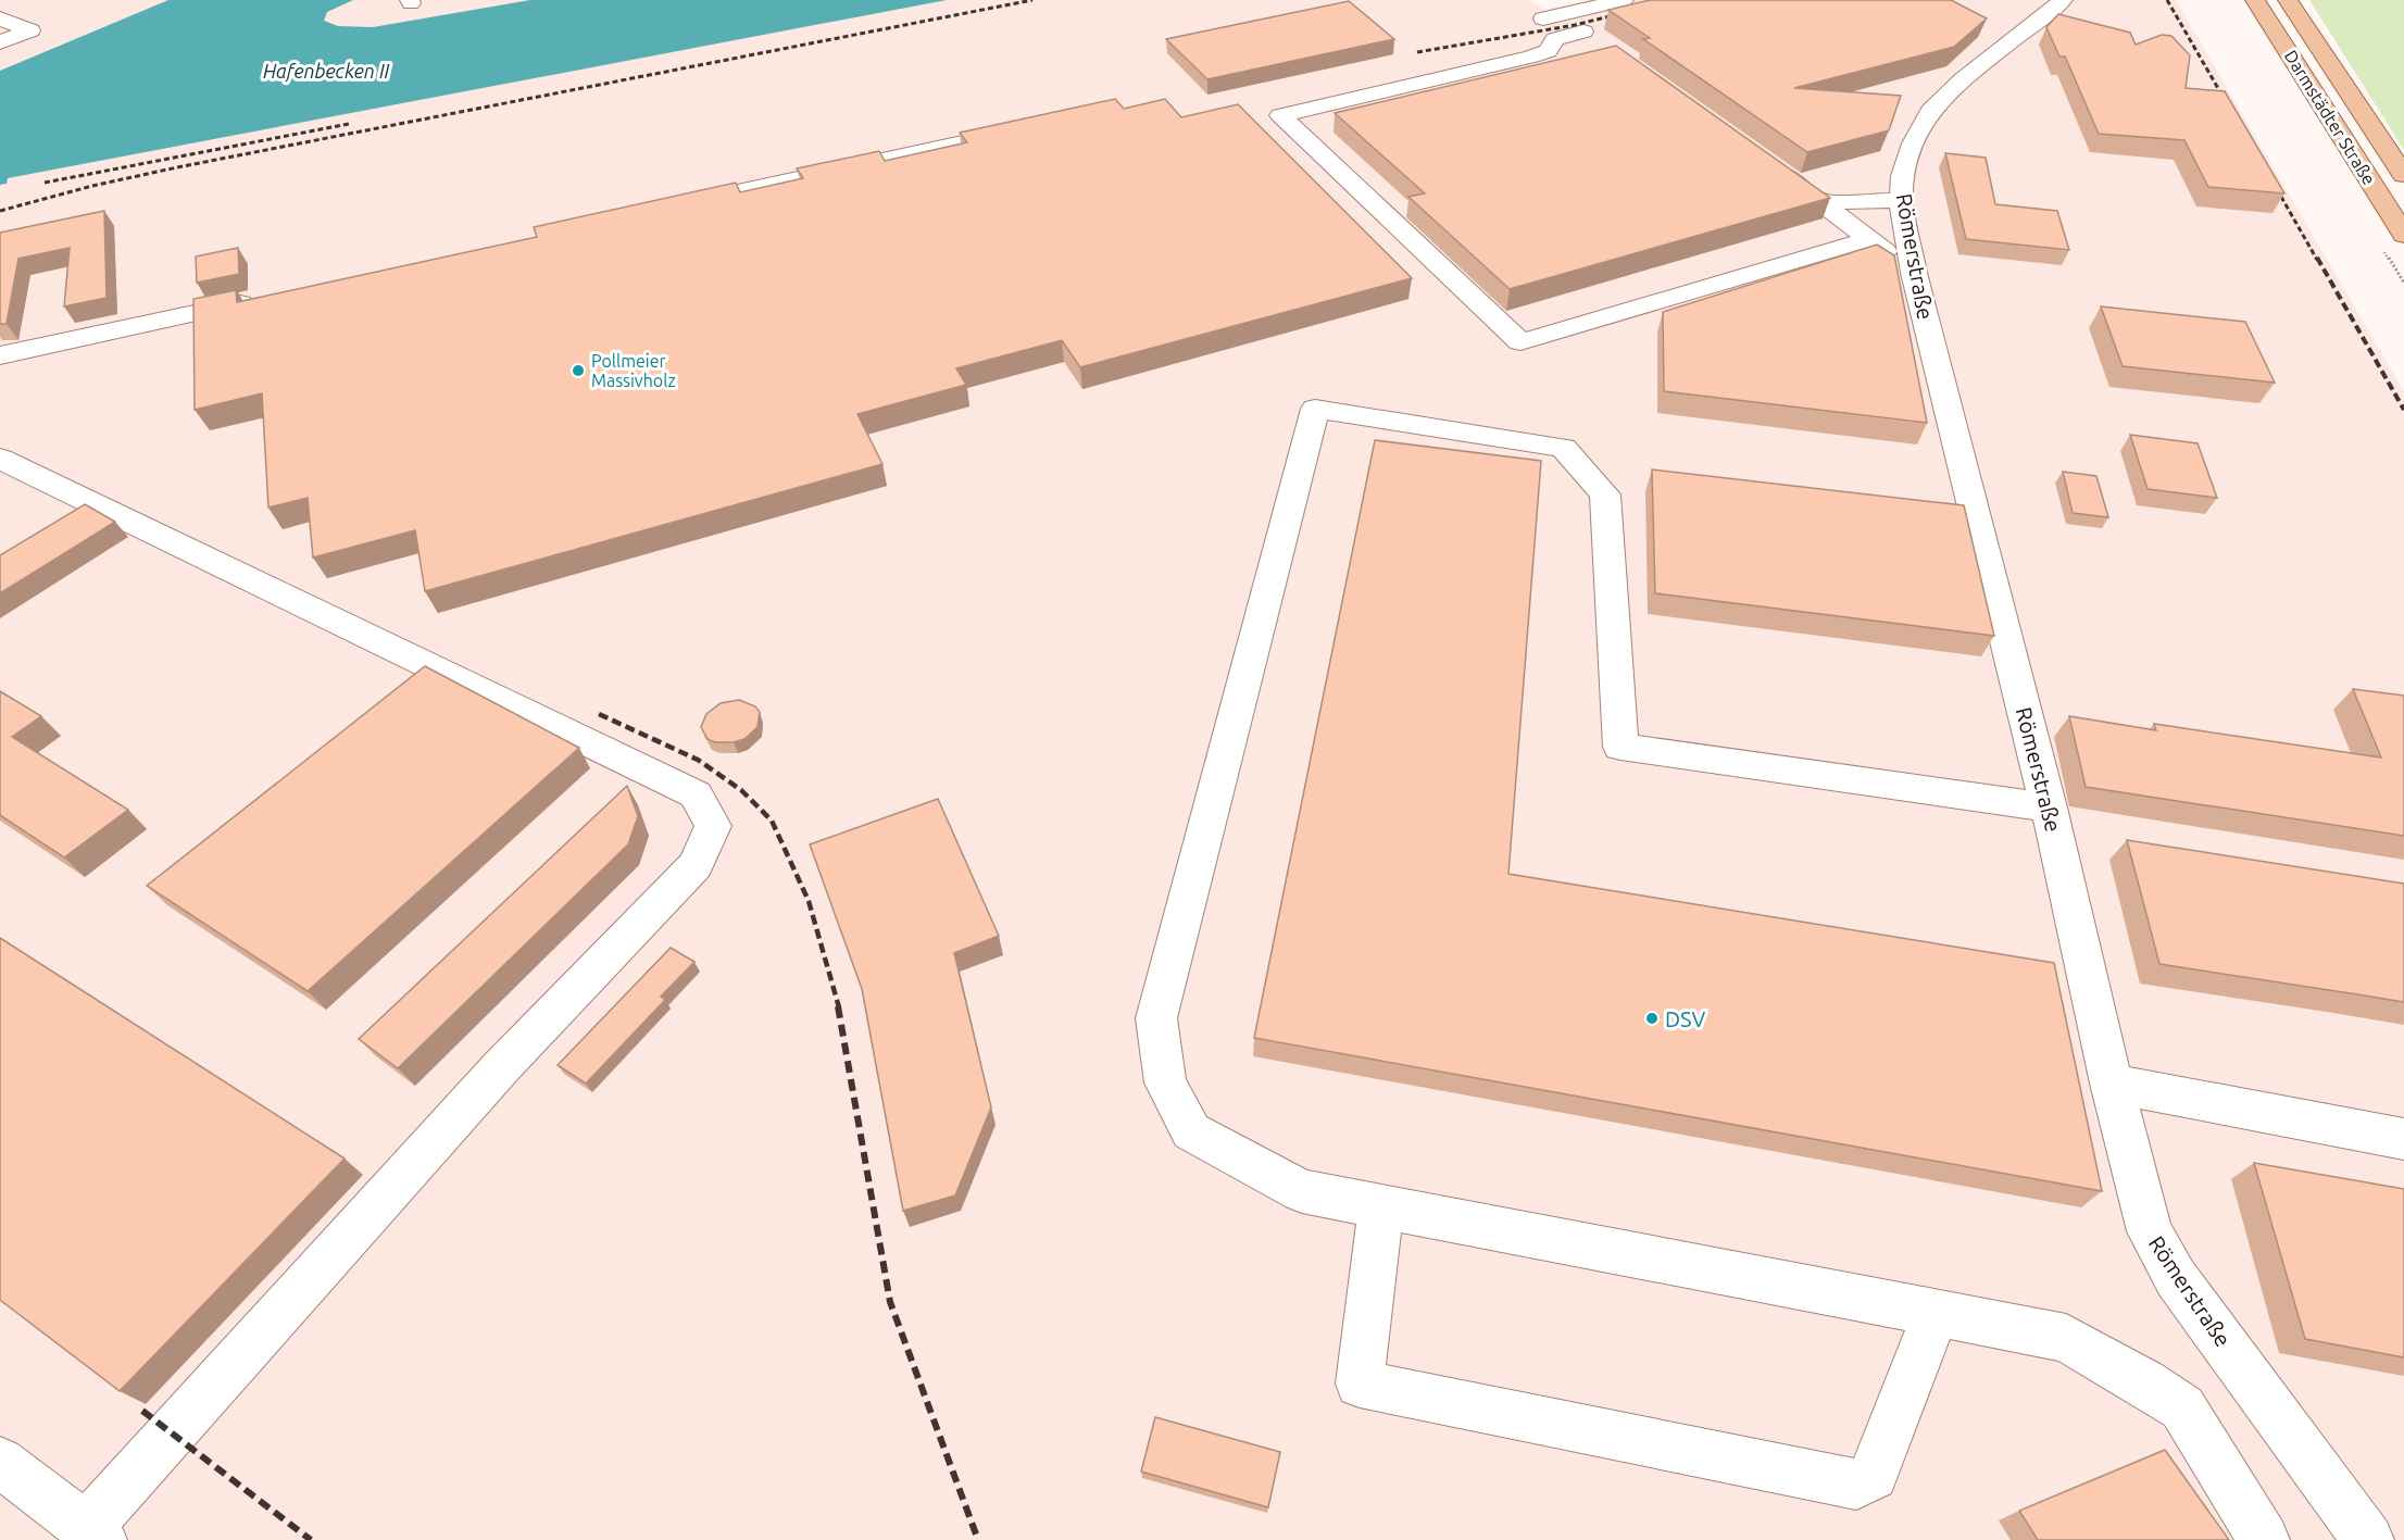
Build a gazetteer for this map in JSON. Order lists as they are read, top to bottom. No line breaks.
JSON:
{"streets":{"main road":["Darmstädter Straße"],"street":["Römerstraße"]},"water":["Hafenbecken II"],"places":["Pollmeier Massivholz","DSV"]}
